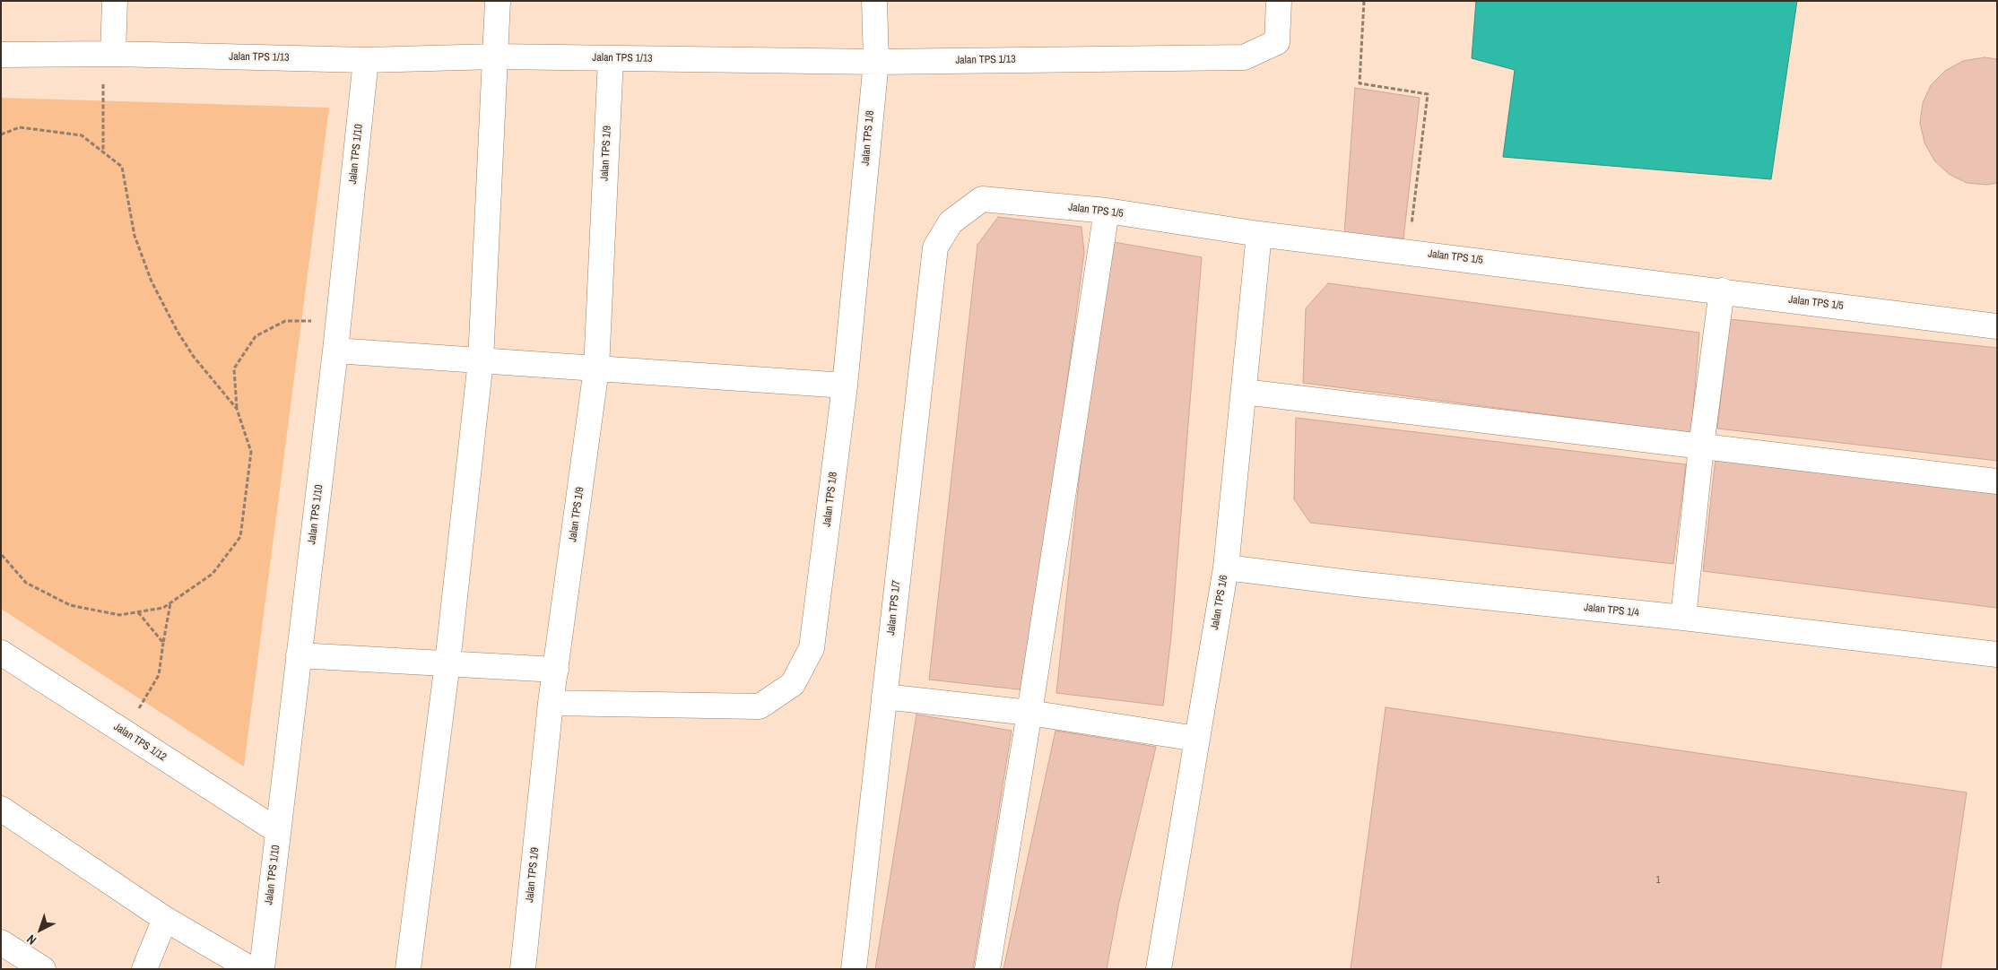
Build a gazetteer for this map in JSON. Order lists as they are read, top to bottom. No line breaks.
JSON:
{"streets":{"street":["Jalan TPS 1/13","Jalan TPS 1/8","Jalan TPS 1/9","Jalan TPS 1/10","Jalan TPS 1/5","Jalan TPS 1/6","Jalan TPS 1/7","Jalan TPS 1/4","Jalan TPS 1/12"]},"crossings":[["Jalan TPS 1/13","Jalan TPS 1/8"],["Jalan TPS 1/13","Jalan TPS 1/9"],["Jalan TPS 1/13","Jalan TPS 1/10"],["Jalan TPS 1/8","Jalan TPS 1/9"],["Jalan TPS 1/10","Jalan TPS 1/12"],["Jalan TPS 1/5","Jalan TPS 1/6"],["Jalan TPS 1/5","Jalan TPS 1/7"],["Jalan TPS 1/6","Jalan TPS 1/4"]],"house_numbers":["1"],"north":"bottom left"}
